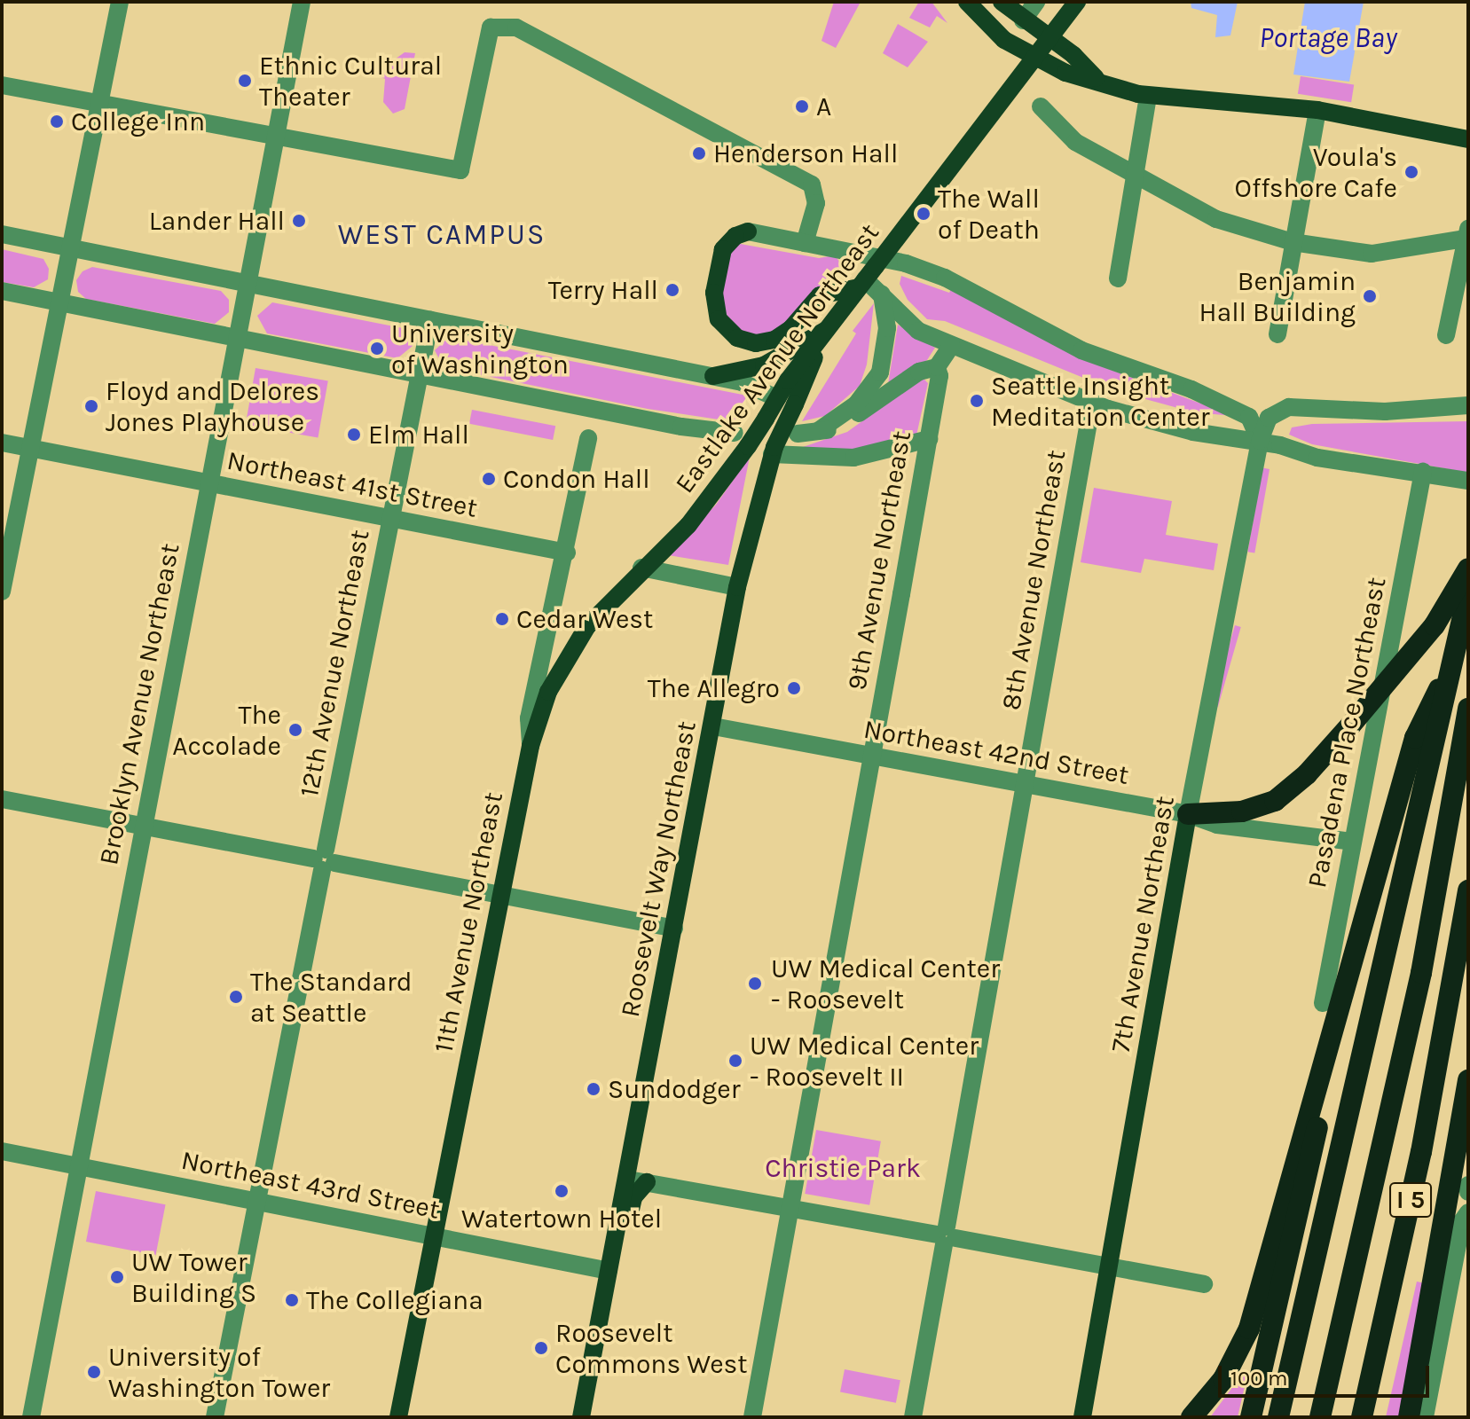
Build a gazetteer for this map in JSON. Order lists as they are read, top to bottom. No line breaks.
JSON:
{"streets":{"highway":["I 5"],"main road":["Eastlake Avenue Northeast","Roosevelt Way Northeast","11th Avenue Northeast","7th Avenue Northeast"],"street":["Northeast 41st Street","9th Avenue Northeast","8th Avenue Northeast","12th Avenue Northeast","Brooklyn Avenue Northeast","Pasadena Place Northeast","Northeast 42nd Street","Northeast 43rd Street"]},"crossings":[["Eastlake Avenue Northeast","Roosevelt Way Northeast"],["Eastlake Avenue Northeast","11th Avenue Northeast"],["Northeast 41st Street","12th Avenue Northeast"],["Northeast 41st Street","Brooklyn Avenue Northeast"],["Northeast 41st Street","11th Avenue Northeast"],["9th Avenue Northeast","Northeast 42nd Street"],["8th Avenue Northeast","Northeast 42nd Street"],["12th Avenue Northeast","Northeast 43rd Street"],["Brooklyn Avenue Northeast","Northeast 43rd Street"],["Pasadena Place Northeast","Northeast 42nd Street"],["Northeast 42nd Street","Roosevelt Way Northeast"],["Northeast 42nd Street","7th Avenue Northeast"],["Roosevelt Way Northeast","Northeast 43rd Street"],["11th Avenue Northeast","Northeast 43rd Street"]],"districts":["WEST CAMPUS"],"water":["Portage Bay"],"parks":["Christie Park"],"places":["Ethnic Cultural Theater","A","College Inn","Henderson Hall","Voula's Offshore Cafe","The Wall of Death","Lander Hall","Terry Hall","Benjamin Hall Building","University of Washington","Seattle Insight Meditation Center","Floyd and Delores Jones Playhouse","Elm Hall","Condon Hall","Cedar West","The Allegro","The Accolade","UW Medical Center - Roosevelt","The Standard at Seattle","UW Medical Center - Roosevelt II","Sundodger","Watertown Hotel","UW Tower Building S","The Collegiana","Roosevelt Commons West","University of Washington Tower"],"scale_bar":"100 m"}
